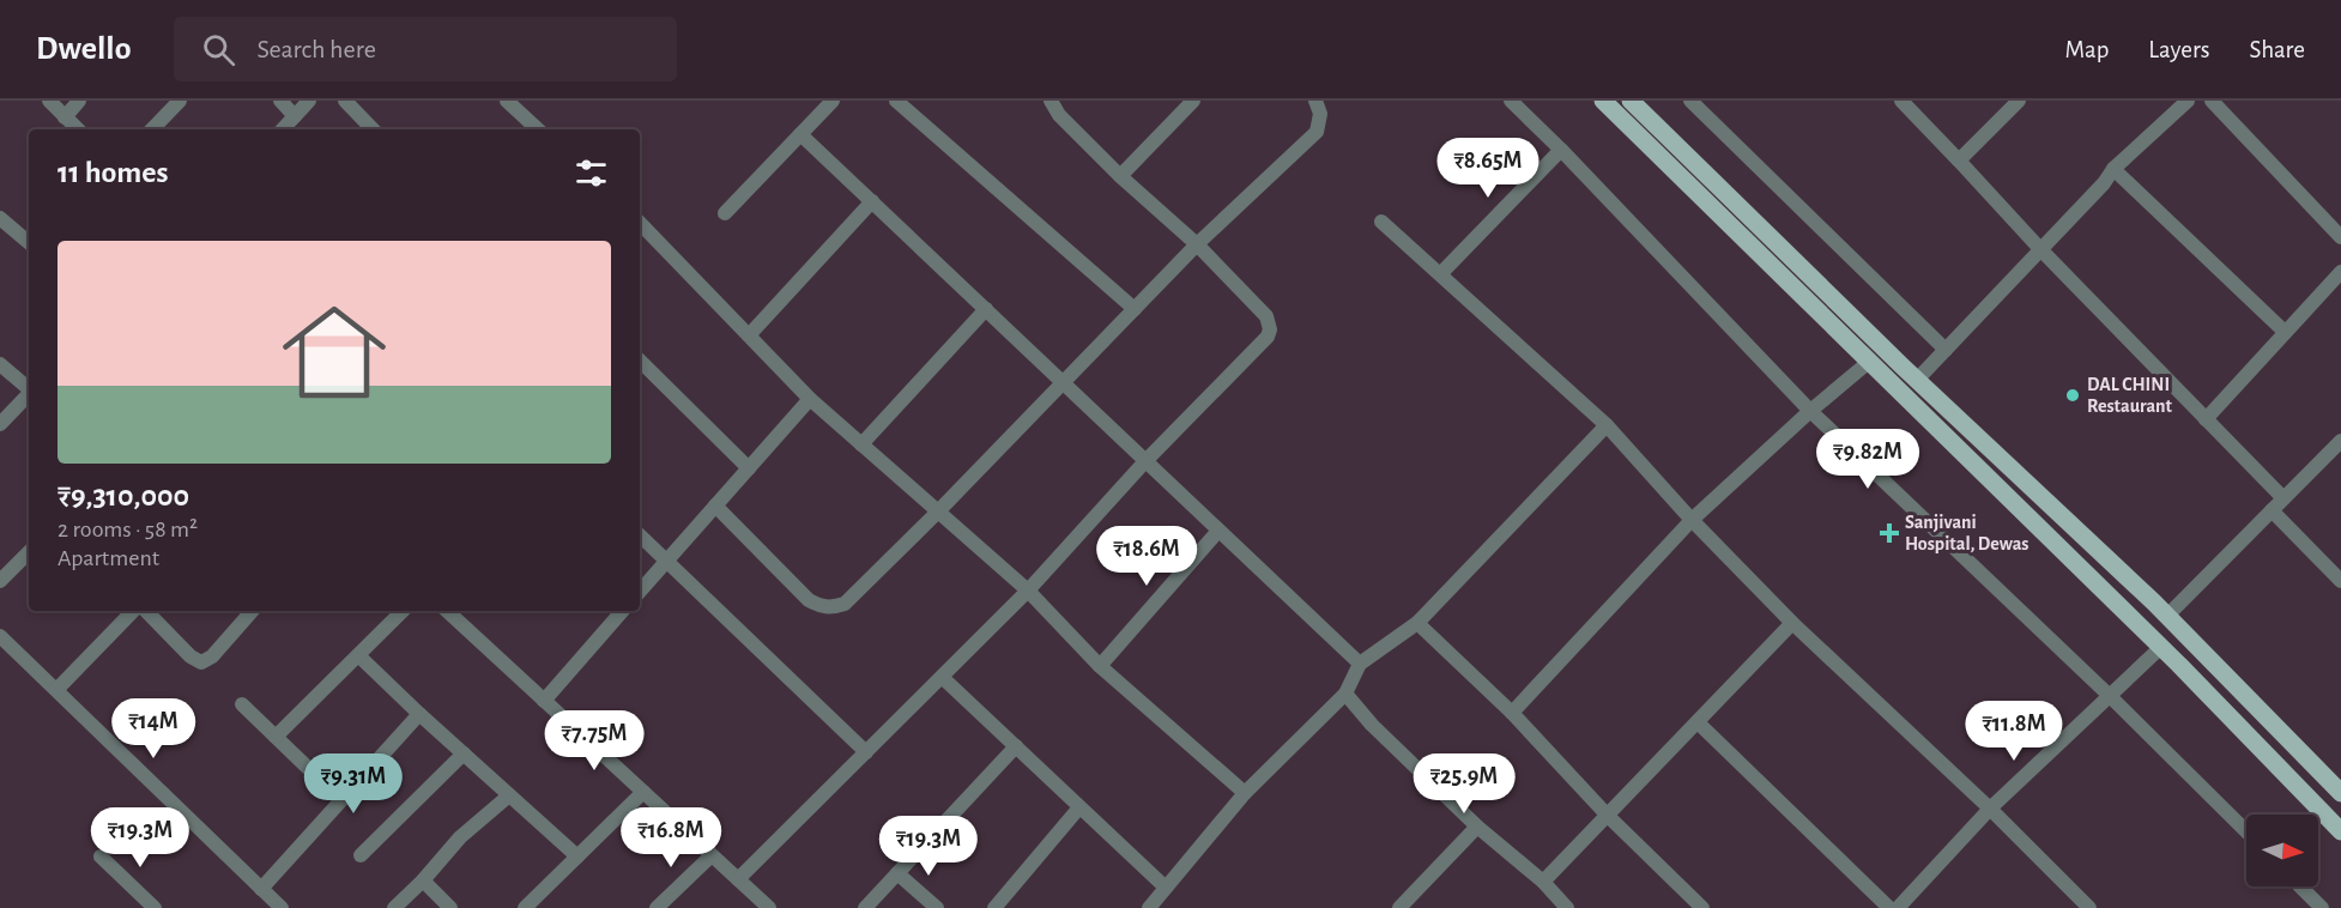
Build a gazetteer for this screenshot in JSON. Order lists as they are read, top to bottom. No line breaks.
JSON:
{"places":{"other":["DAL CHINI Restaurant"],"health":["Sanjivani Hospital, Dewas"]},"north":"right","page":{"header":"Dwello","search":"Search here","nav":["Map","Layers","Share"],"heading":"11 homes","price":["₹8.65M","₹9.82M","₹18.6M","₹14M","₹11.8M","₹7.75M","₹9.31M","₹25.9M","₹19.3M","₹16.8M","₹19.3M"],"list":[{"name":"₹9,310,000","note":"2 rooms · 58 m² · Apartment"}]}}
